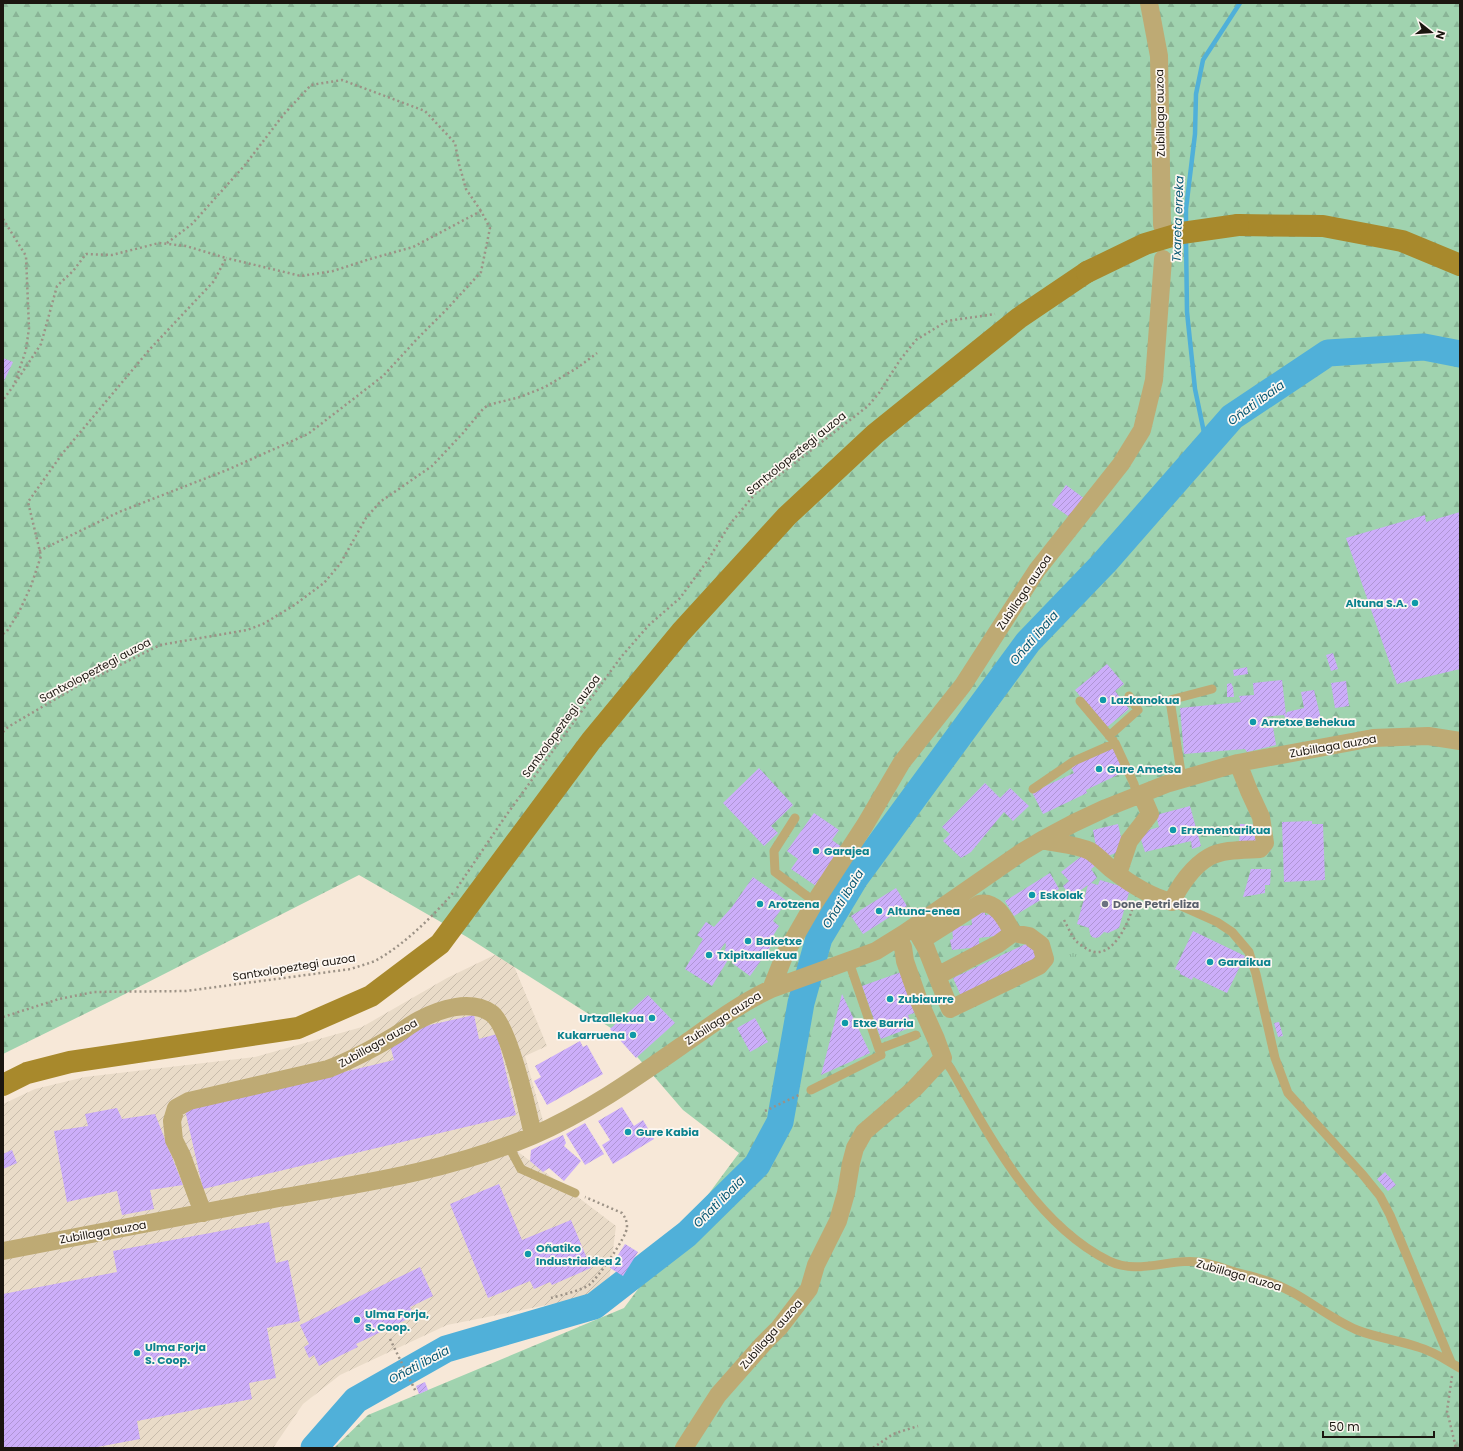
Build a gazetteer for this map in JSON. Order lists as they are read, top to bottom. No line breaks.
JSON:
{"streets":{"street":["Zubillaga auzoa"],"path":["Santxolopeztegi auzoa"]},"water":["Txareta erreka","Oñati ibaia"],"places":["Altuna S.A.","Lazkanokua","Arretxe Behekua","Gure Ametsa","Errementarikua","Garajea","Eskolak","Arotzena","Done Petri eliza","Altuna-enea","Baketxe","Txipitxallekua","Garaikua","Zubiaurre","Urtzallekua","Etxe Barria","Kukarruena","Gure Kabia","Oñatiko Industrialdea 2","Ulma Forja, S. Coop.","Ulma Forja S. Coop."],"scale_bar":"50 m","north":"right"}
